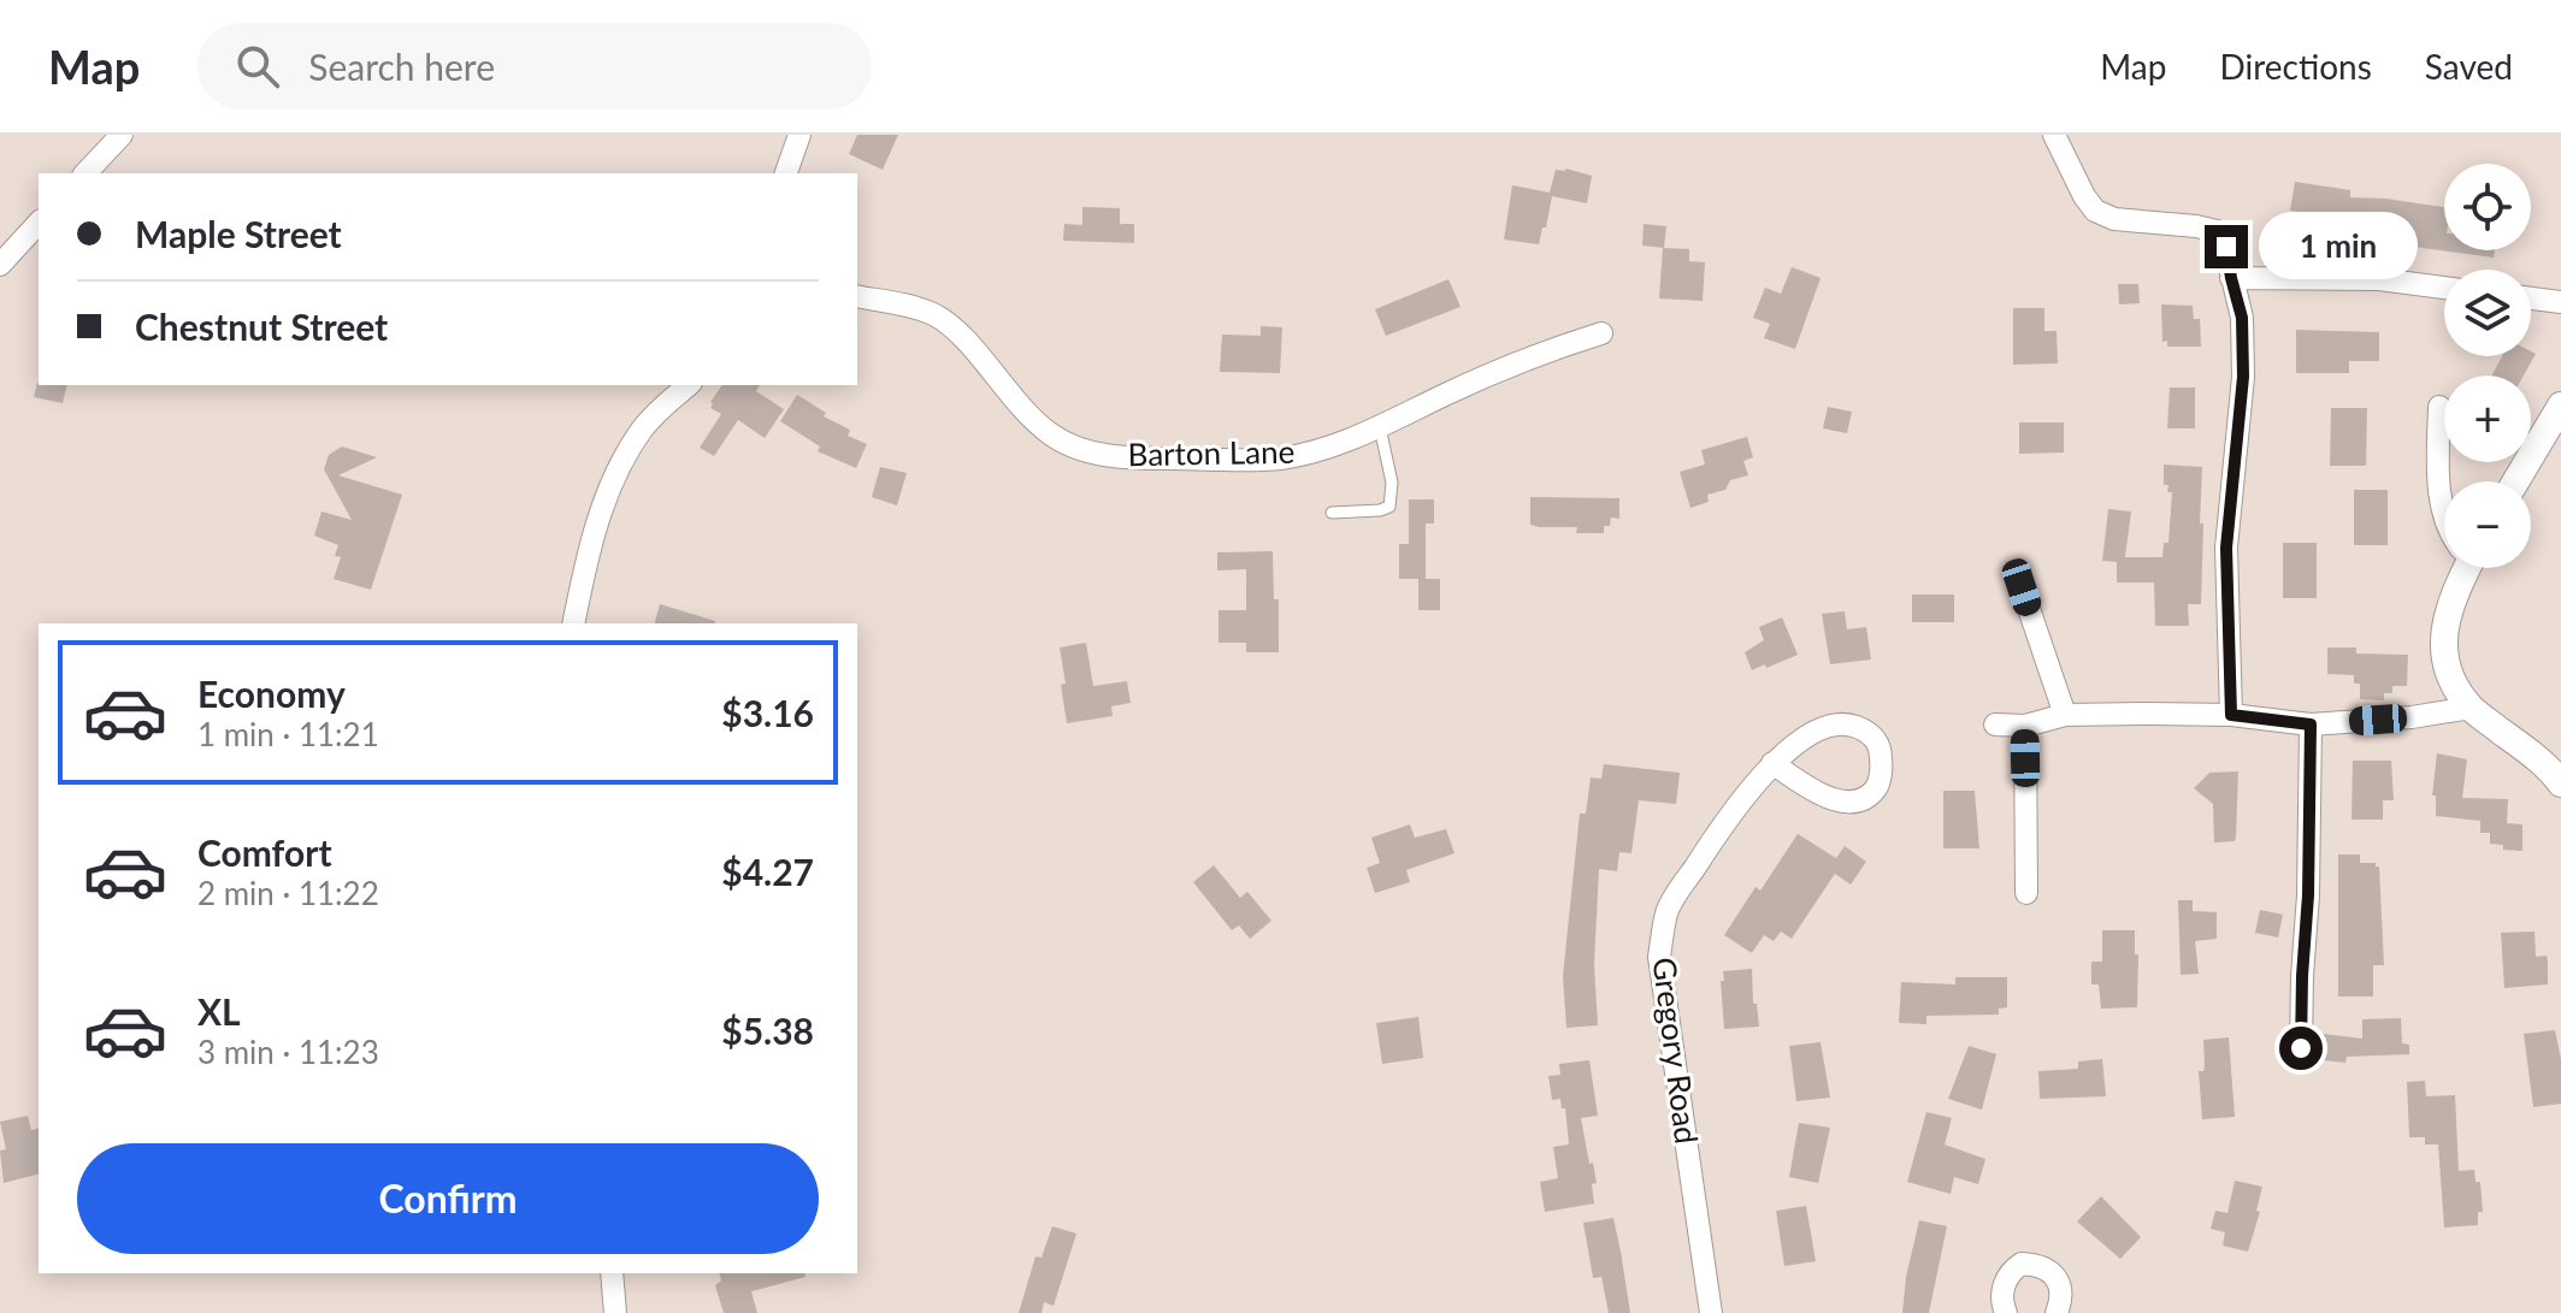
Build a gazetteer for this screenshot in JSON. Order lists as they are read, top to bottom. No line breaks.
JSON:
{"streets":{"street":["Barton Lane","Gregory Road"]},"page":{"header":"Map","search":"Search here","nav":["Map","Directions","Saved"],"map_buttons":["+","−"],"banner":["Maple Street","Chestnut Street"],"bubble":"1 min","list":[{"name":"Economy","note":"1 min · 11:21","value":"$3.16"},{"name":"Comfort","note":"2 min · 11:22","value":"$4.27"},{"name":"XL","note":"3 min · 11:23","value":"$5.38"}],"buttons":"Confirm"}}
